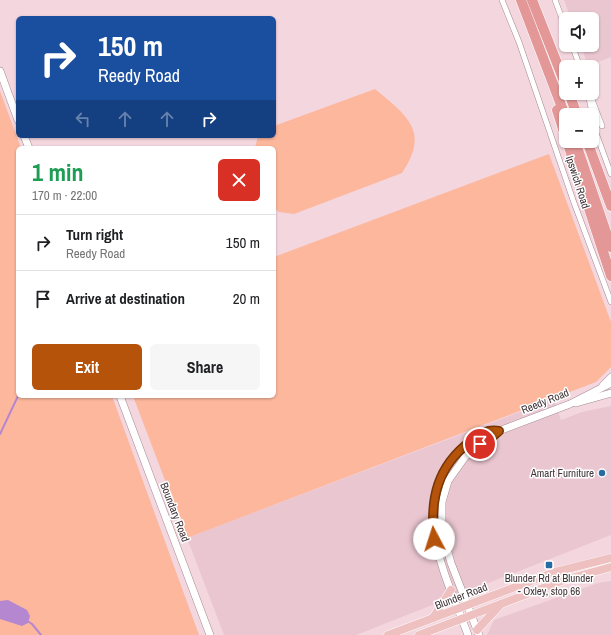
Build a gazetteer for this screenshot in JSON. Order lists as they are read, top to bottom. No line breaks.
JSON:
{"streets":{"main road":["Reedy Road","Boundary Road","Blunder Road"],"street":["Ipswich Road"]},"crossings":[["Reedy Road","Blunder Road"]],"places":{"other":["Amart Furniture"],"transit":["Blunder Rd at Blunder - Oxley, stop 66"]},"page":{"map_buttons":["+","−"],"turn":["150 m","Reedy Road"],"heading":["1 min","170 m · 22:00"],"list":[{"name":"Turn right","note":"Reedy Road","value":"150 m"},{"name":"Arrive at destination","value":"20 m"}],"buttons":["Exit","Share"]}}
